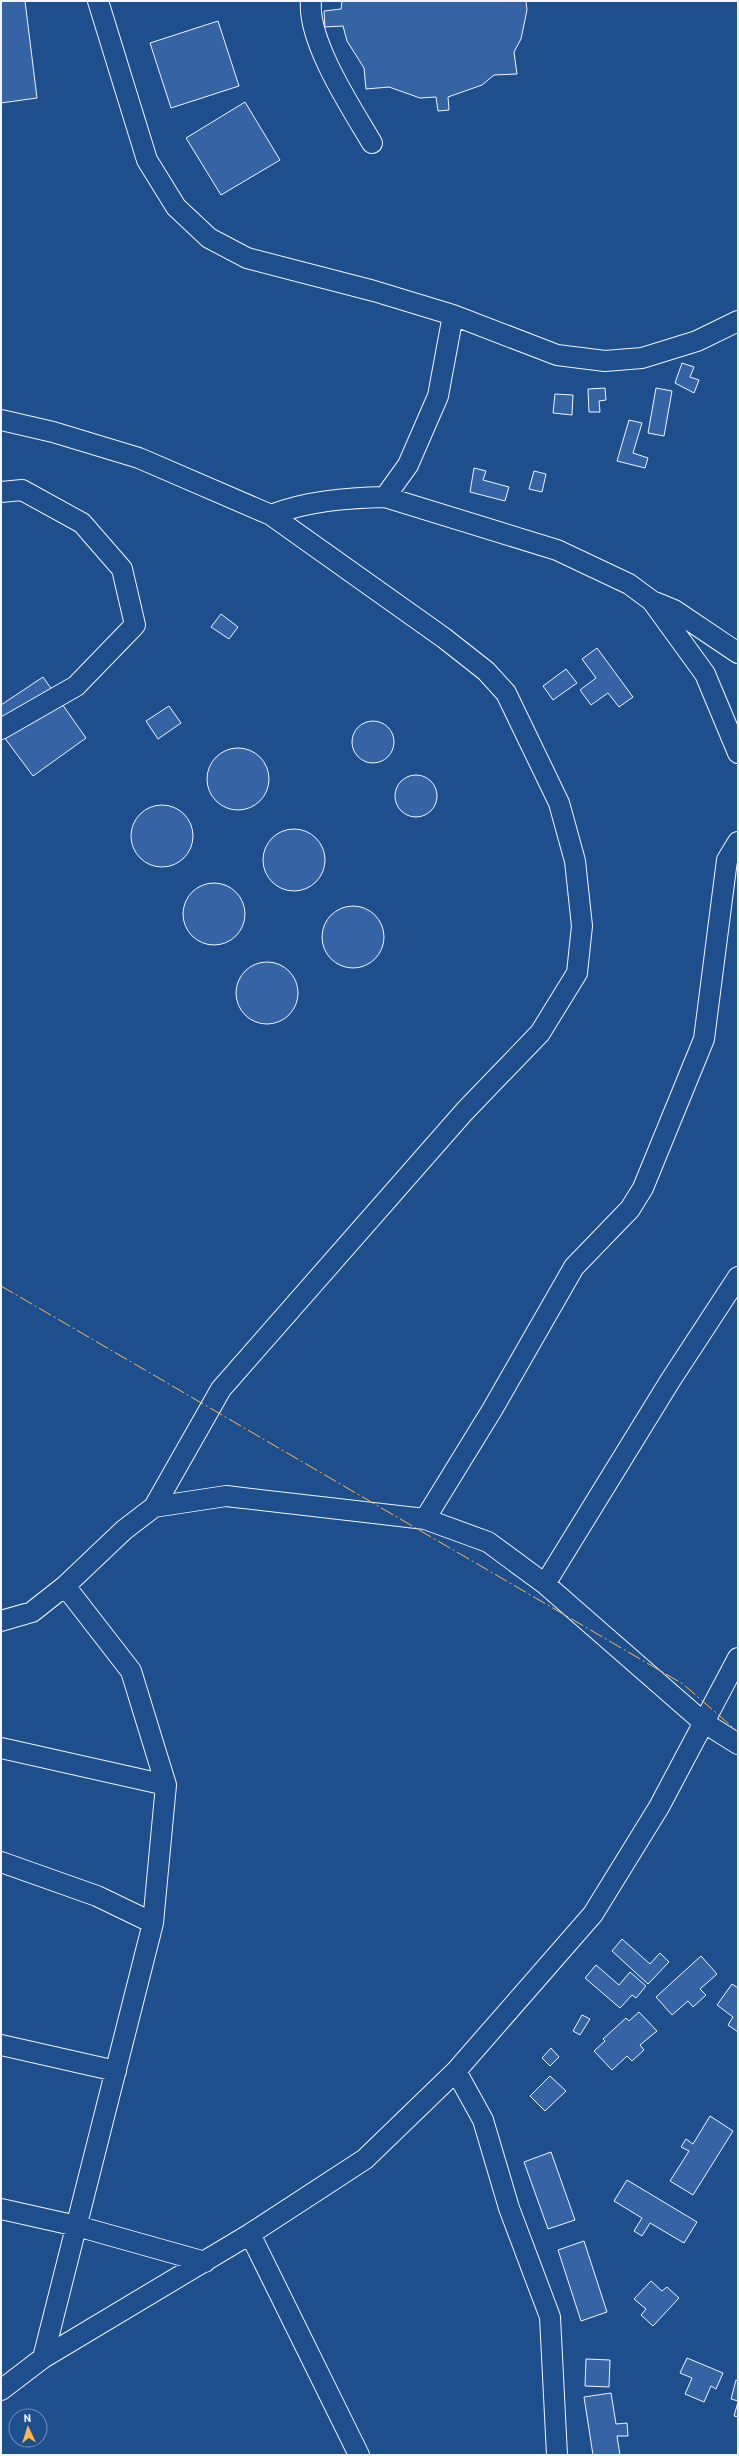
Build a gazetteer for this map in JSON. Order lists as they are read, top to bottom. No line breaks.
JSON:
{"north":"top"}
